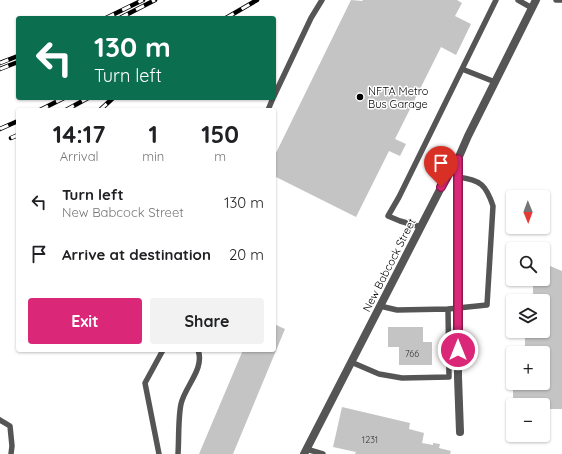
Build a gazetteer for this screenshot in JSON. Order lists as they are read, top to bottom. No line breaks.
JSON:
{"streets":{"street":["New Babcock Street"]},"places":["NFTA Metro Bus Garage"],"house_numbers":["766","1231"],"north":"bottom","page":{"turn":["130 m","Turn left"],"eta":["14:17","Arrival","1","min","150","m"],"list":[{"name":"Turn left","note":"New Babcock Street","value":"130 m"},{"name":"Arrive at destination","value":"20 m"}],"map_buttons":["+","−"],"buttons":["Exit","Share"]}}
